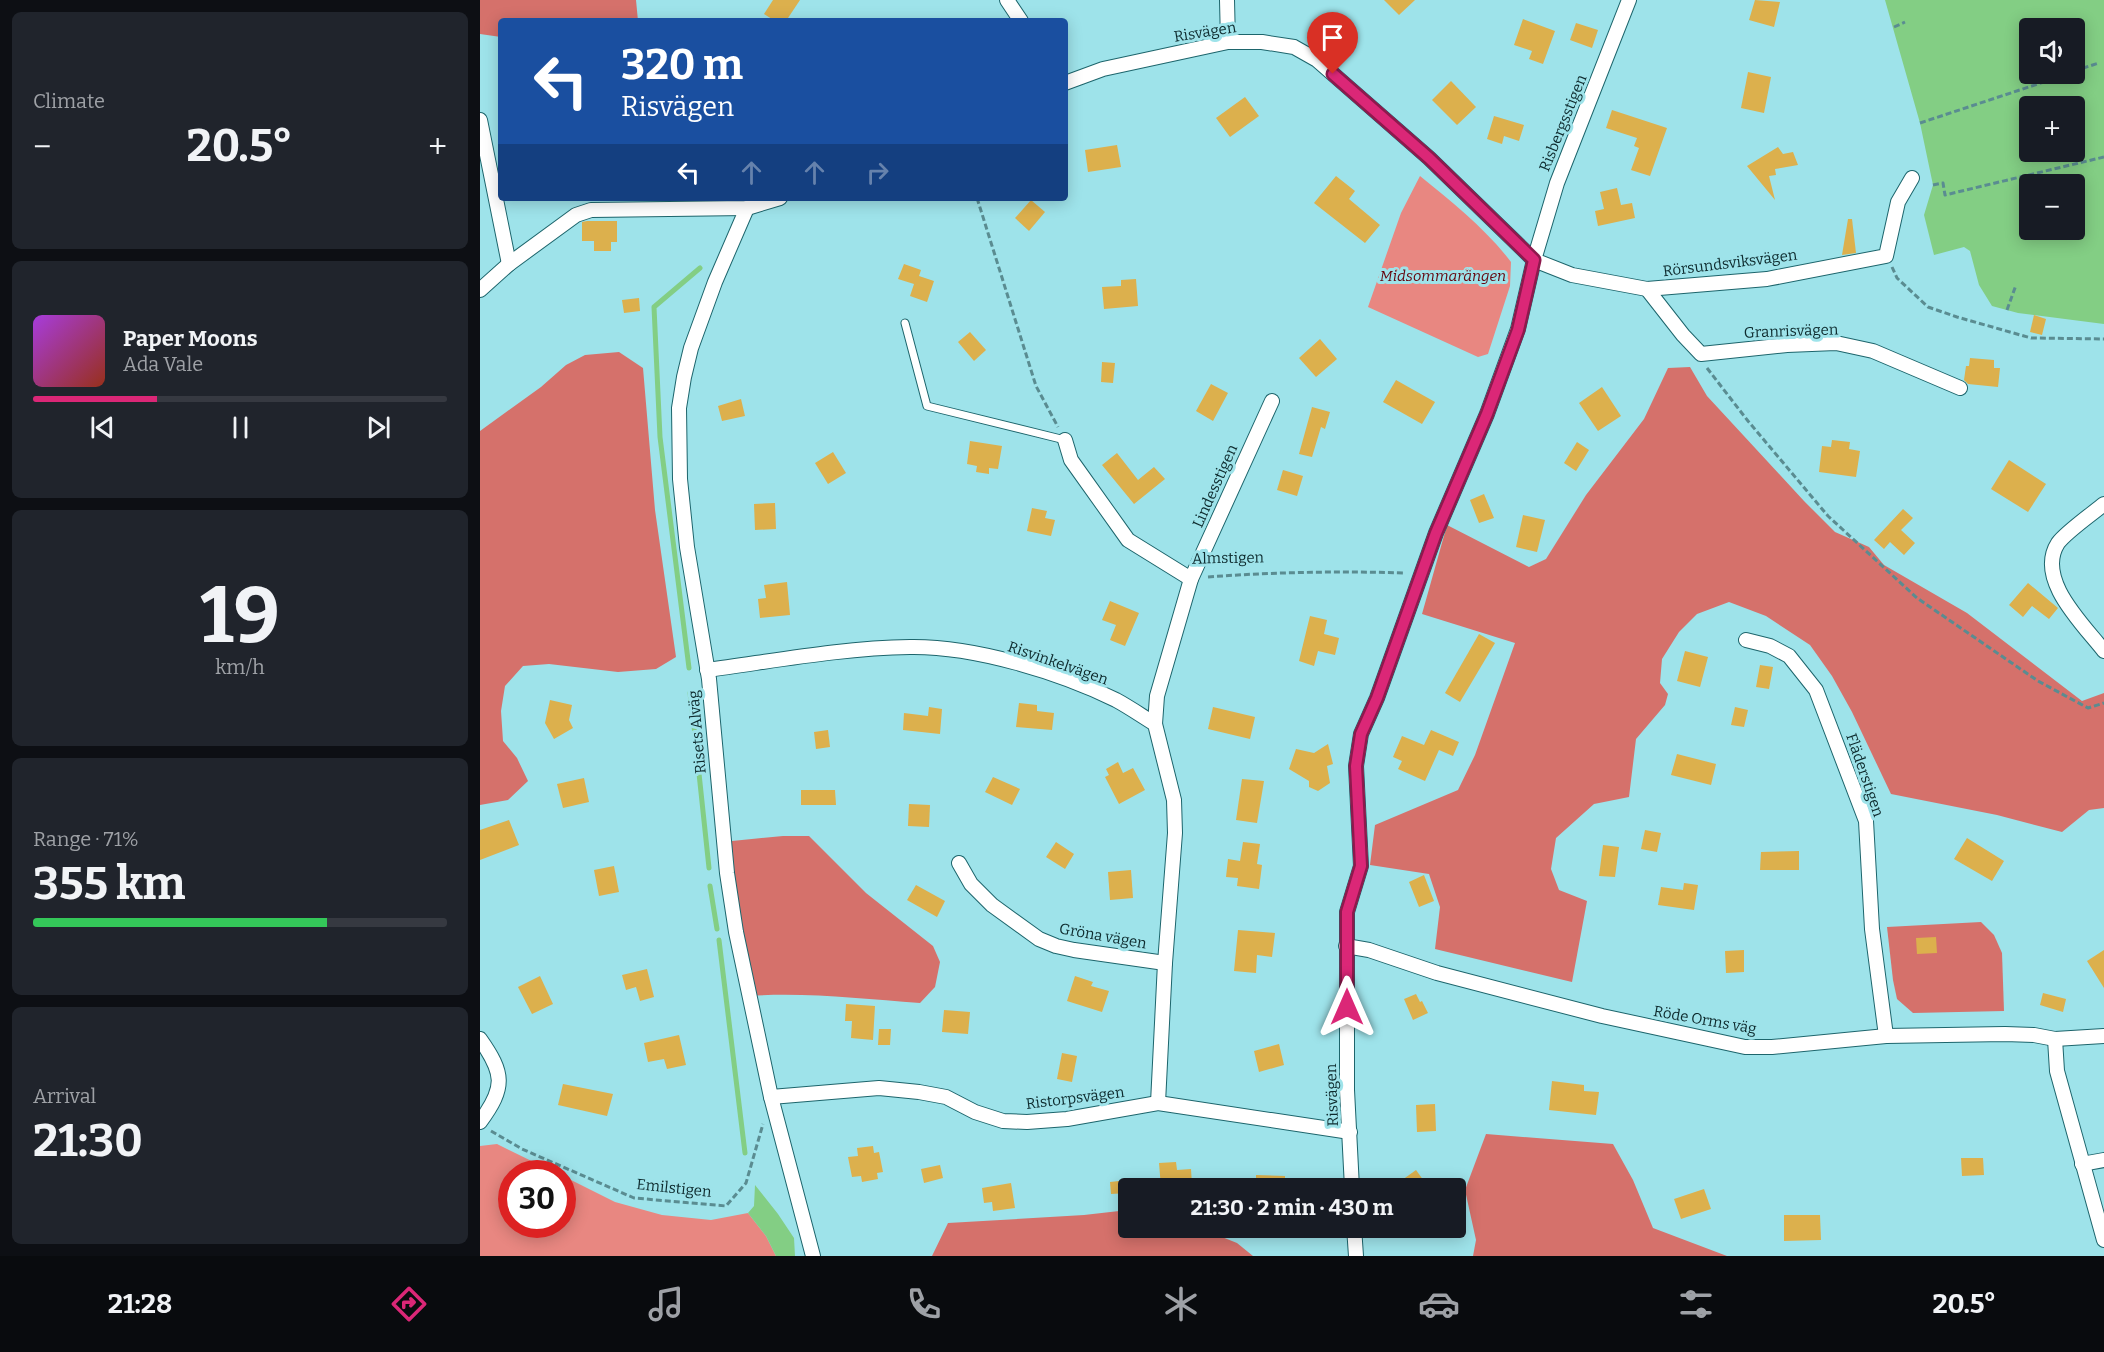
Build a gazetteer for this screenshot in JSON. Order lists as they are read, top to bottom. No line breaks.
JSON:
{"streets":{"street":["Risvägen","Risbergsstigen","Rörsundsviksvägen","Granrisvägen","Lindesstigen","Almstigen","Risvinkelvägen","Risets Alväg","Fläderstigen","Gröna vägen","Röde Orms väg","Ristorpsvägen"],"path":["Emilstigen"]},"crossings":[["Risvägen","Risbergsstigen"],["Risvägen","Rörsundsviksvägen"],["Risvägen","Almstigen"],["Risvägen","Röde Orms väg"],["Risvägen","Ristorpsvägen"],["Risbergsstigen","Rörsundsviksvägen"],["Lindesstigen","Almstigen"],["Lindesstigen","Risvinkelvägen"],["Risvinkelvägen","Risets Alväg"],["Risets Alväg","Ristorpsvägen"],["Risets Alväg","Emilstigen"],["Fläderstigen","Röde Orms väg"],["Ristorpsvägen","Emilstigen"]],"parks":["Midsommarängen"],"page":{"tile":["Climate",["19","km/h"],["Range · 71%","355 km"],["Arrival","21:30"]],"map_buttons":["+","−"],"turn":["320 m","Risvägen"],"heat":["−","20.5°","+"],"song":["Paper Moons","Ada Vale"],"limit":"30","trip":"21:30 · 2 min · 430 m","tabs":["21:28","20.5°"]}}
